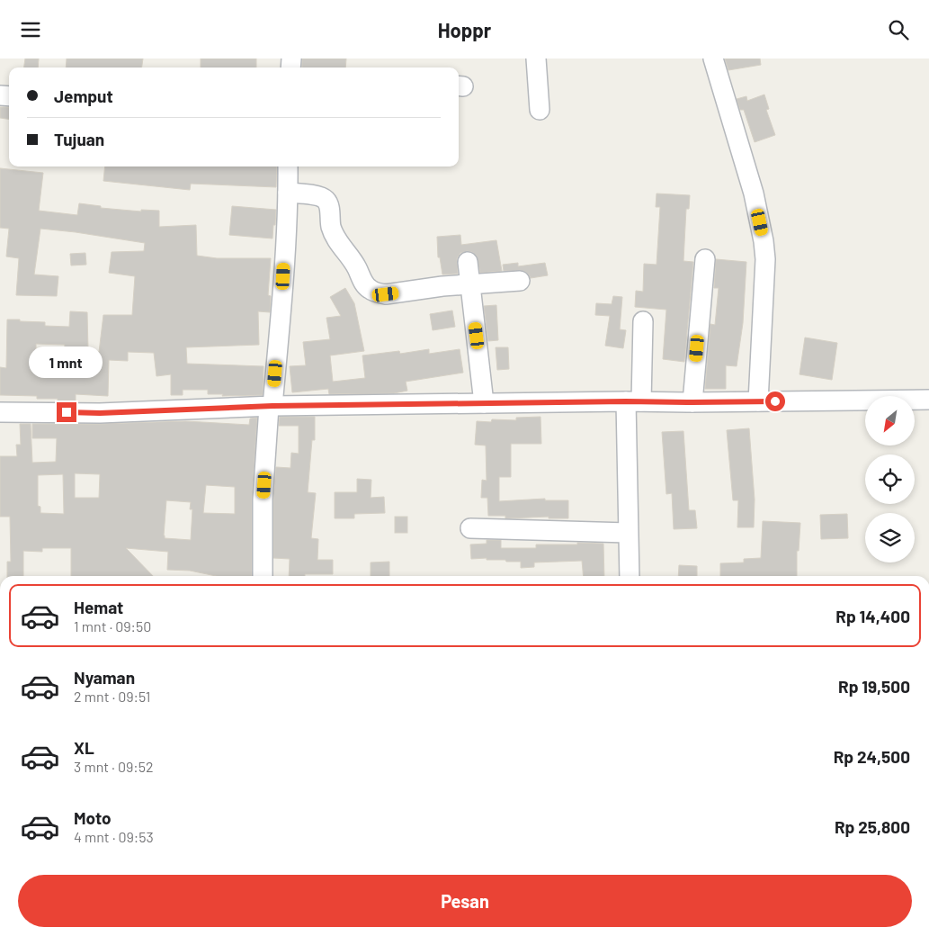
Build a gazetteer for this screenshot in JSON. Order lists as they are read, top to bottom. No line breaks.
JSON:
{"north":"bottom left","page":{"header":"Hoppr","banner":["Jemput","Tujuan"],"bubble":"1 mnt","list":[{"name":"Hemat","note":"1 mnt · 09:50","value":"Rp 14,400"},{"name":"Nyaman","note":"2 mnt · 09:51","value":"Rp 19,500"},{"name":"XL","note":"3 mnt · 09:52","value":"Rp 24,500"},{"name":"Moto","note":"4 mnt · 09:53","value":"Rp 25,800"}],"buttons":"Pesan"}}
